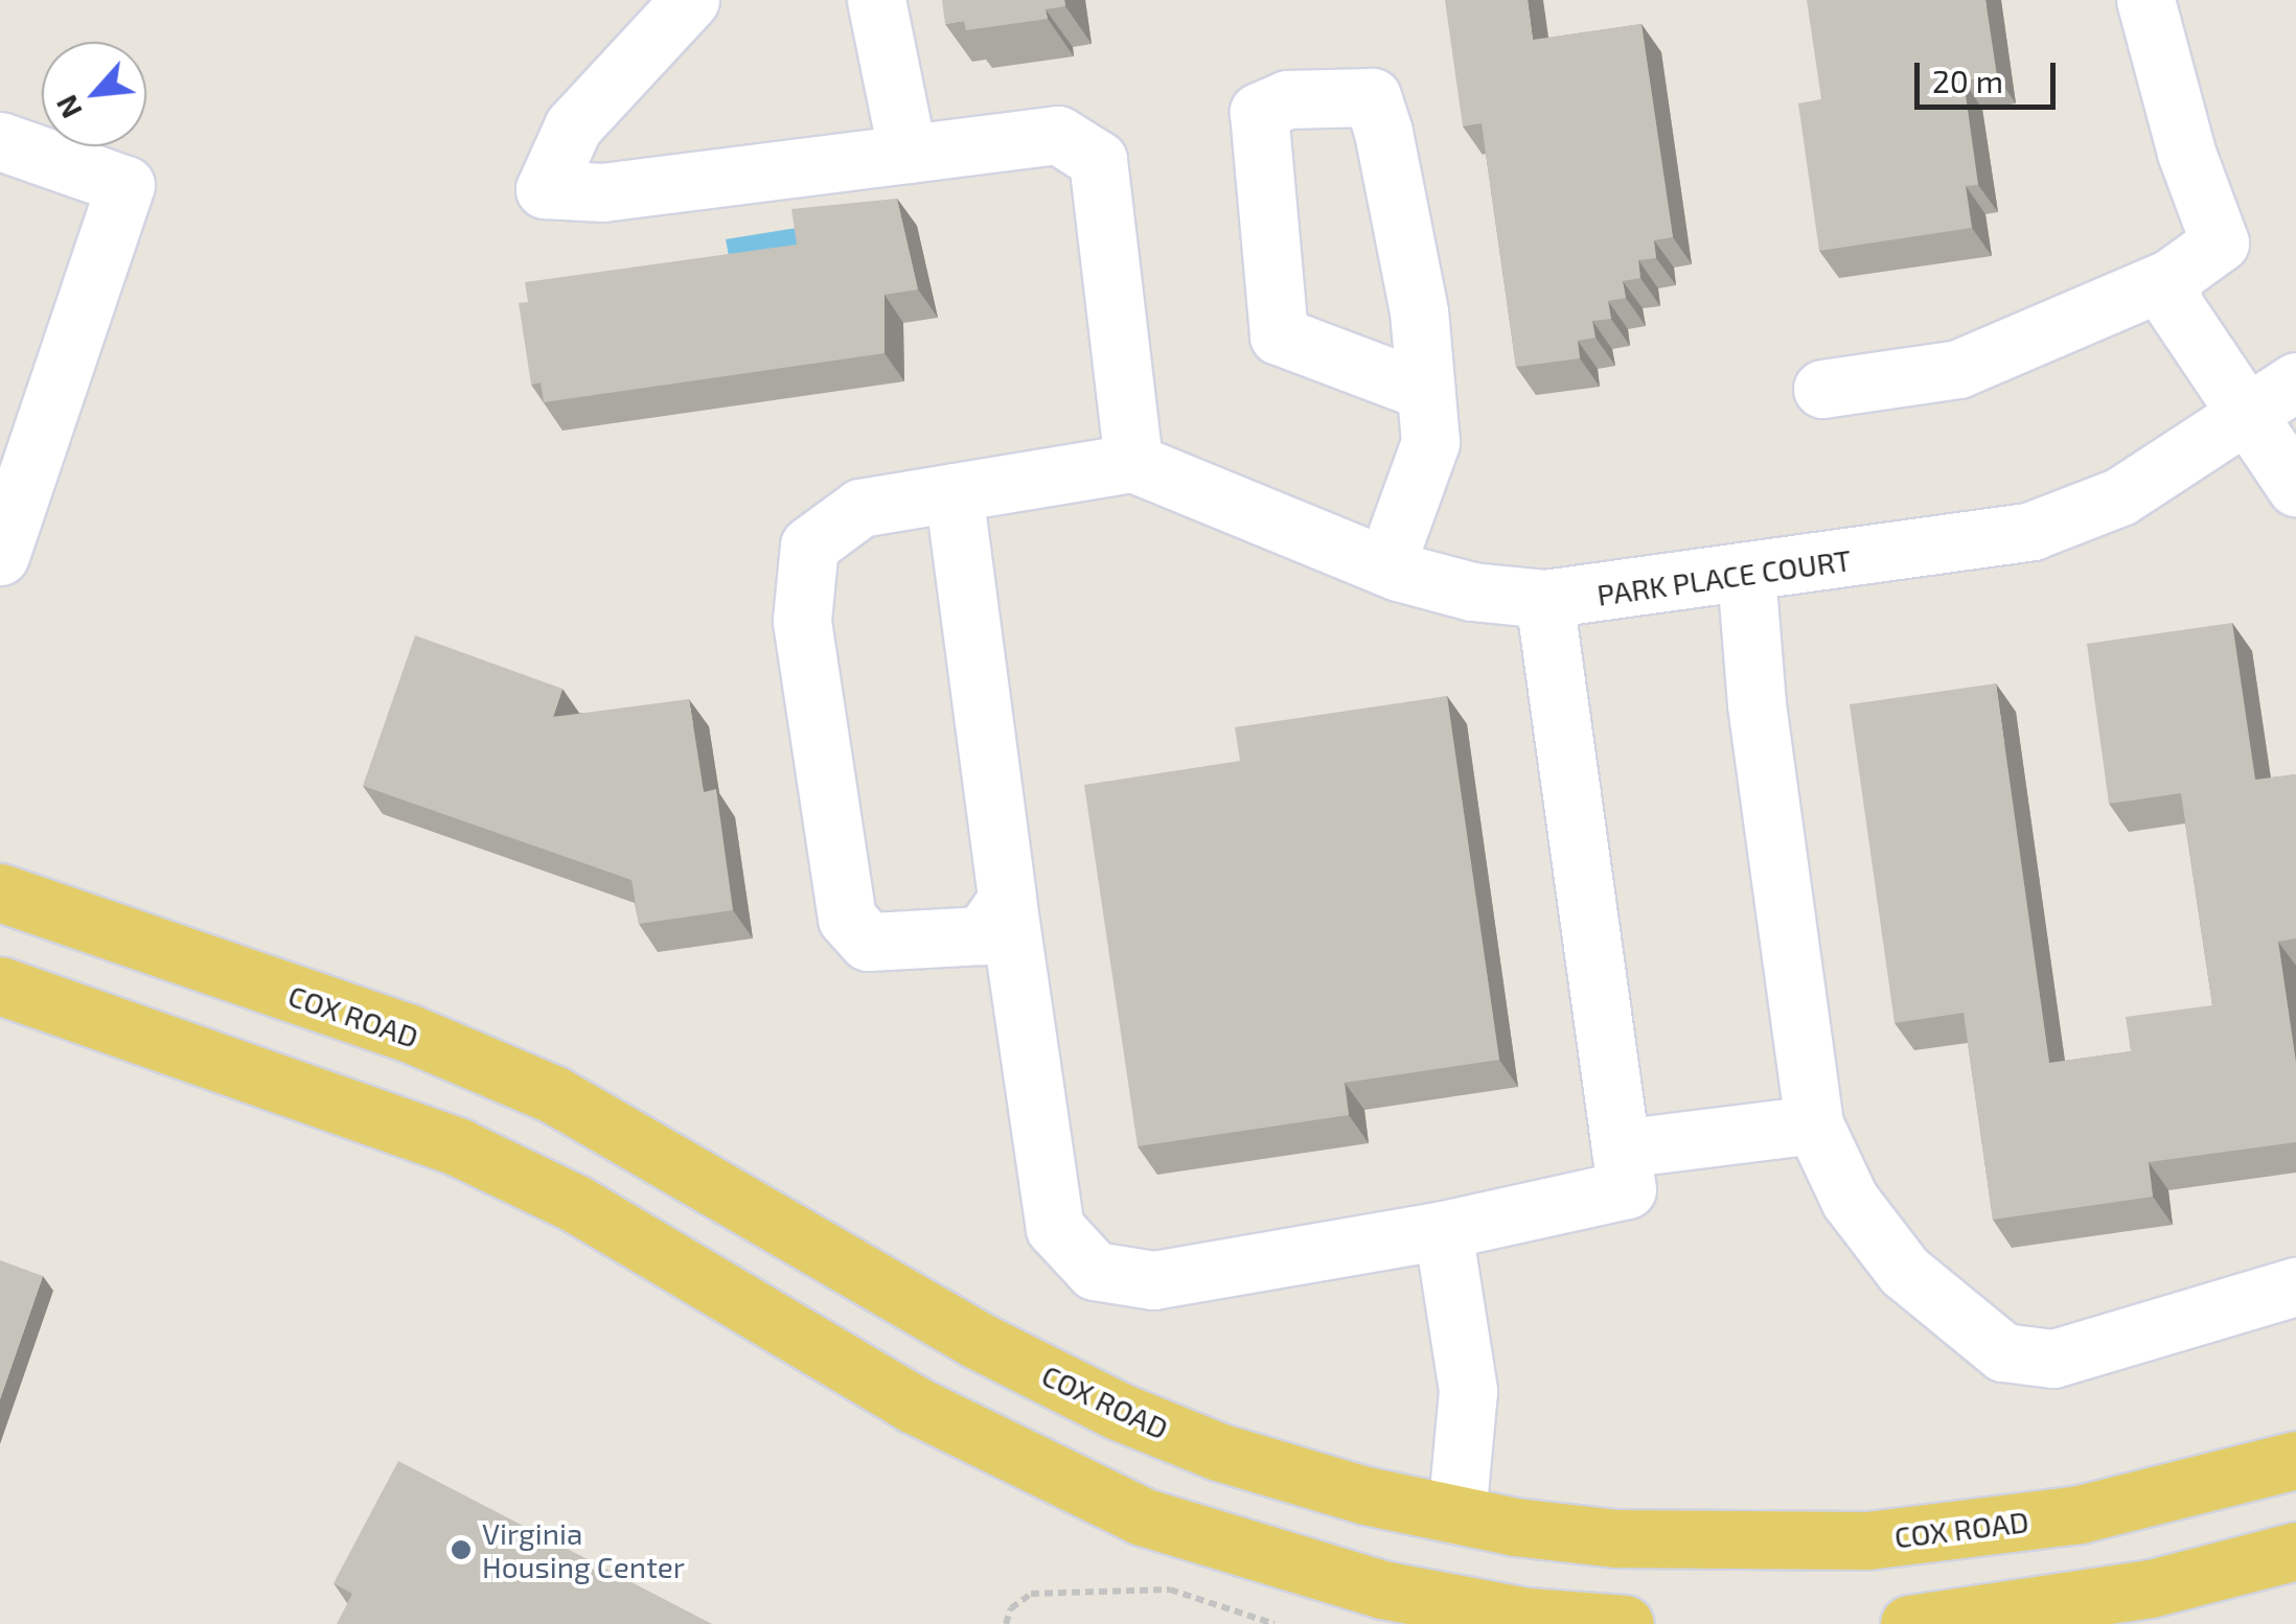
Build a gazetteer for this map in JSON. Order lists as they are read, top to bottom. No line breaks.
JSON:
{"streets":{"main road":["COX ROAD"],"street":["PARK PLACE COURT"]},"places":["Virginia Housing Center"],"scale_bar":"20 m","north":"bottom left"}
